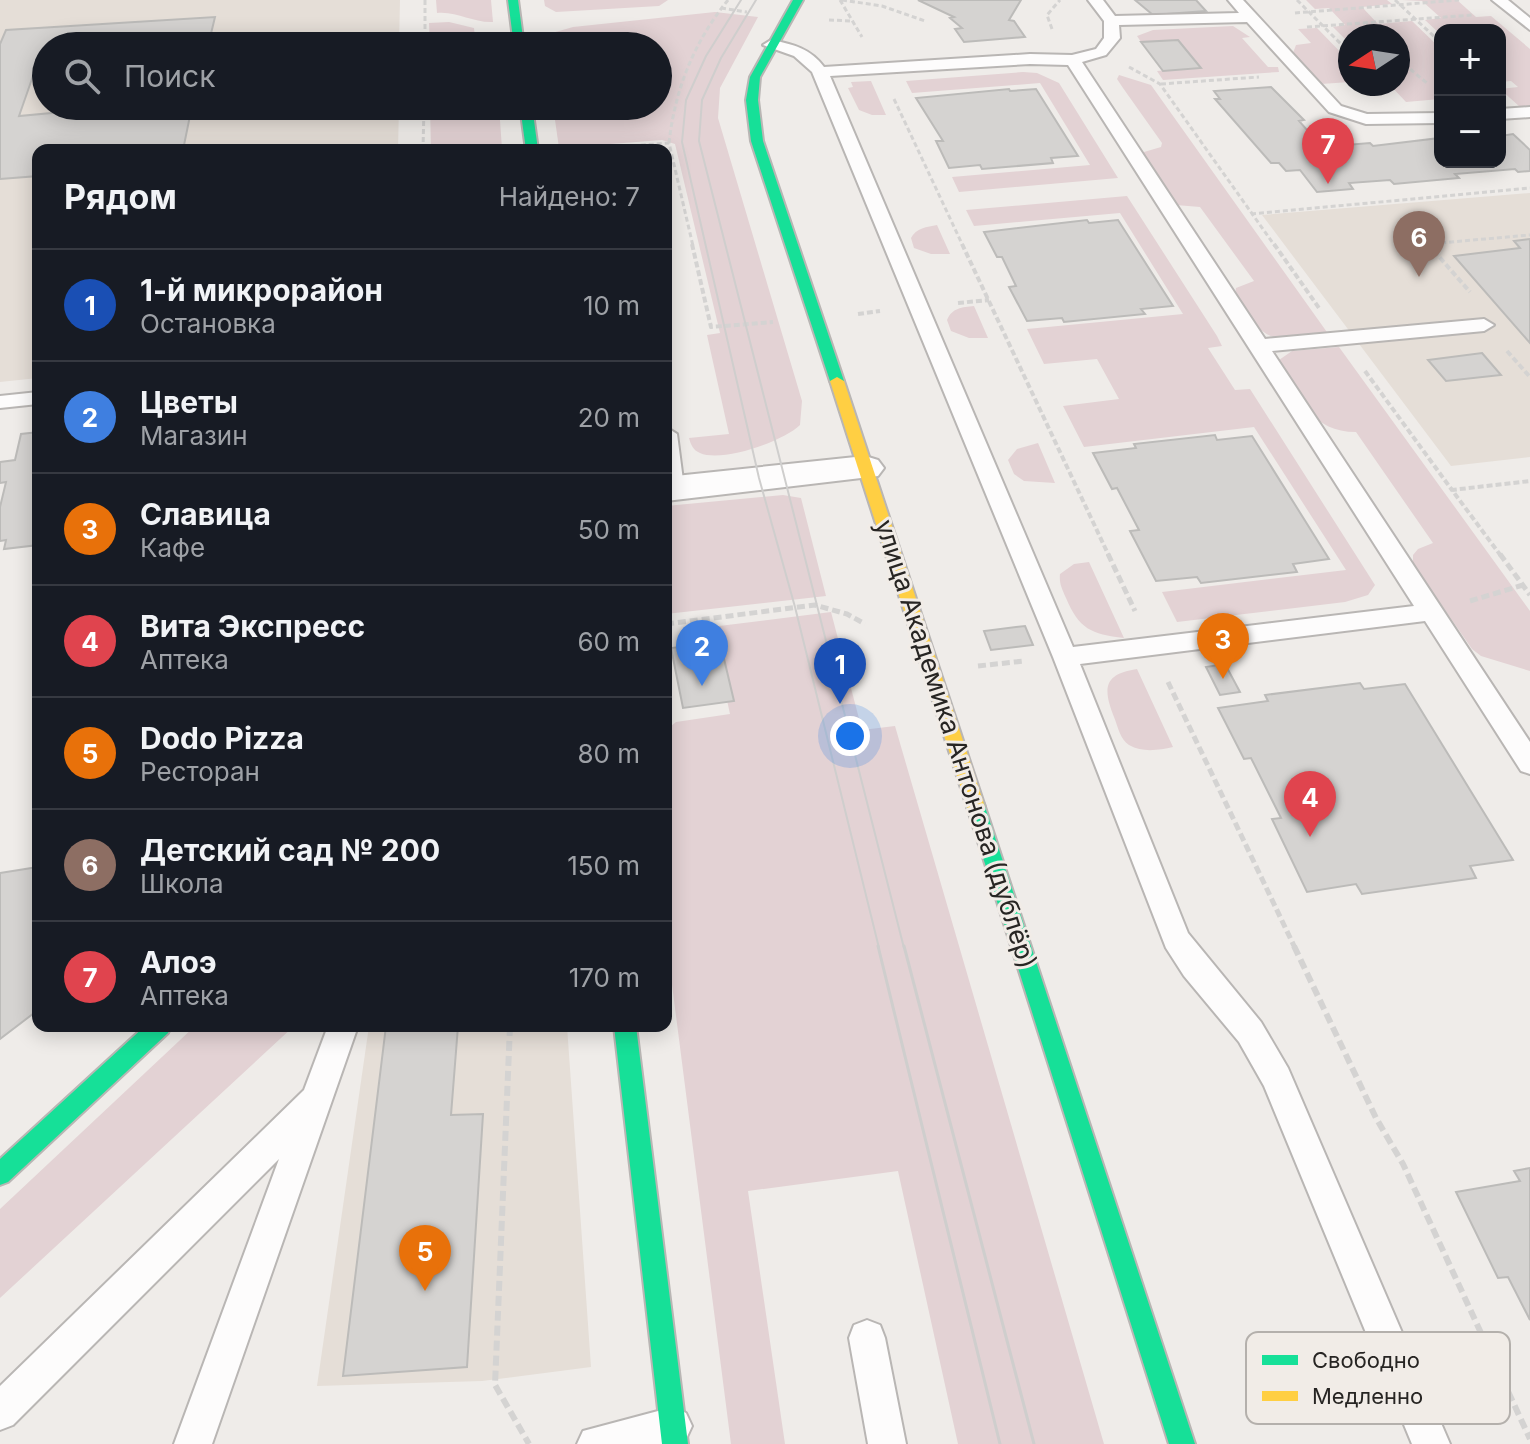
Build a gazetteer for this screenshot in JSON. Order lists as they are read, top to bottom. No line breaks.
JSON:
{"streets":{"street":["улица Академика Антонова (дублёр)"]},"legend":["Свободно","Медленно"],"north":"left","page":{"map_buttons":["+","−"],"search":"Поиск","pins":["7","6","3","2","1","4","5"],"heading":["Рядом","Найдено: 7"],"list":[{"mark":"1","name":"1-й микрорайон","note":"Остановка","value":"10 m"},{"mark":"2","name":"Цветы","note":"Магазин","value":"20 m"},{"mark":"3","name":"Славица","note":"Кафе","value":"50 m"},{"mark":"4","name":"Вита Экспресс","note":"Аптека","value":"60 m"},{"mark":"5","name":"Dodo Pizza","note":"Ресторан","value":"80 m"},{"mark":"6","name":"Детский сад № 200","note":"Школа","value":"150 m"},{"mark":"7","name":"Алоэ","note":"Аптека","value":"170 m"}]}}
